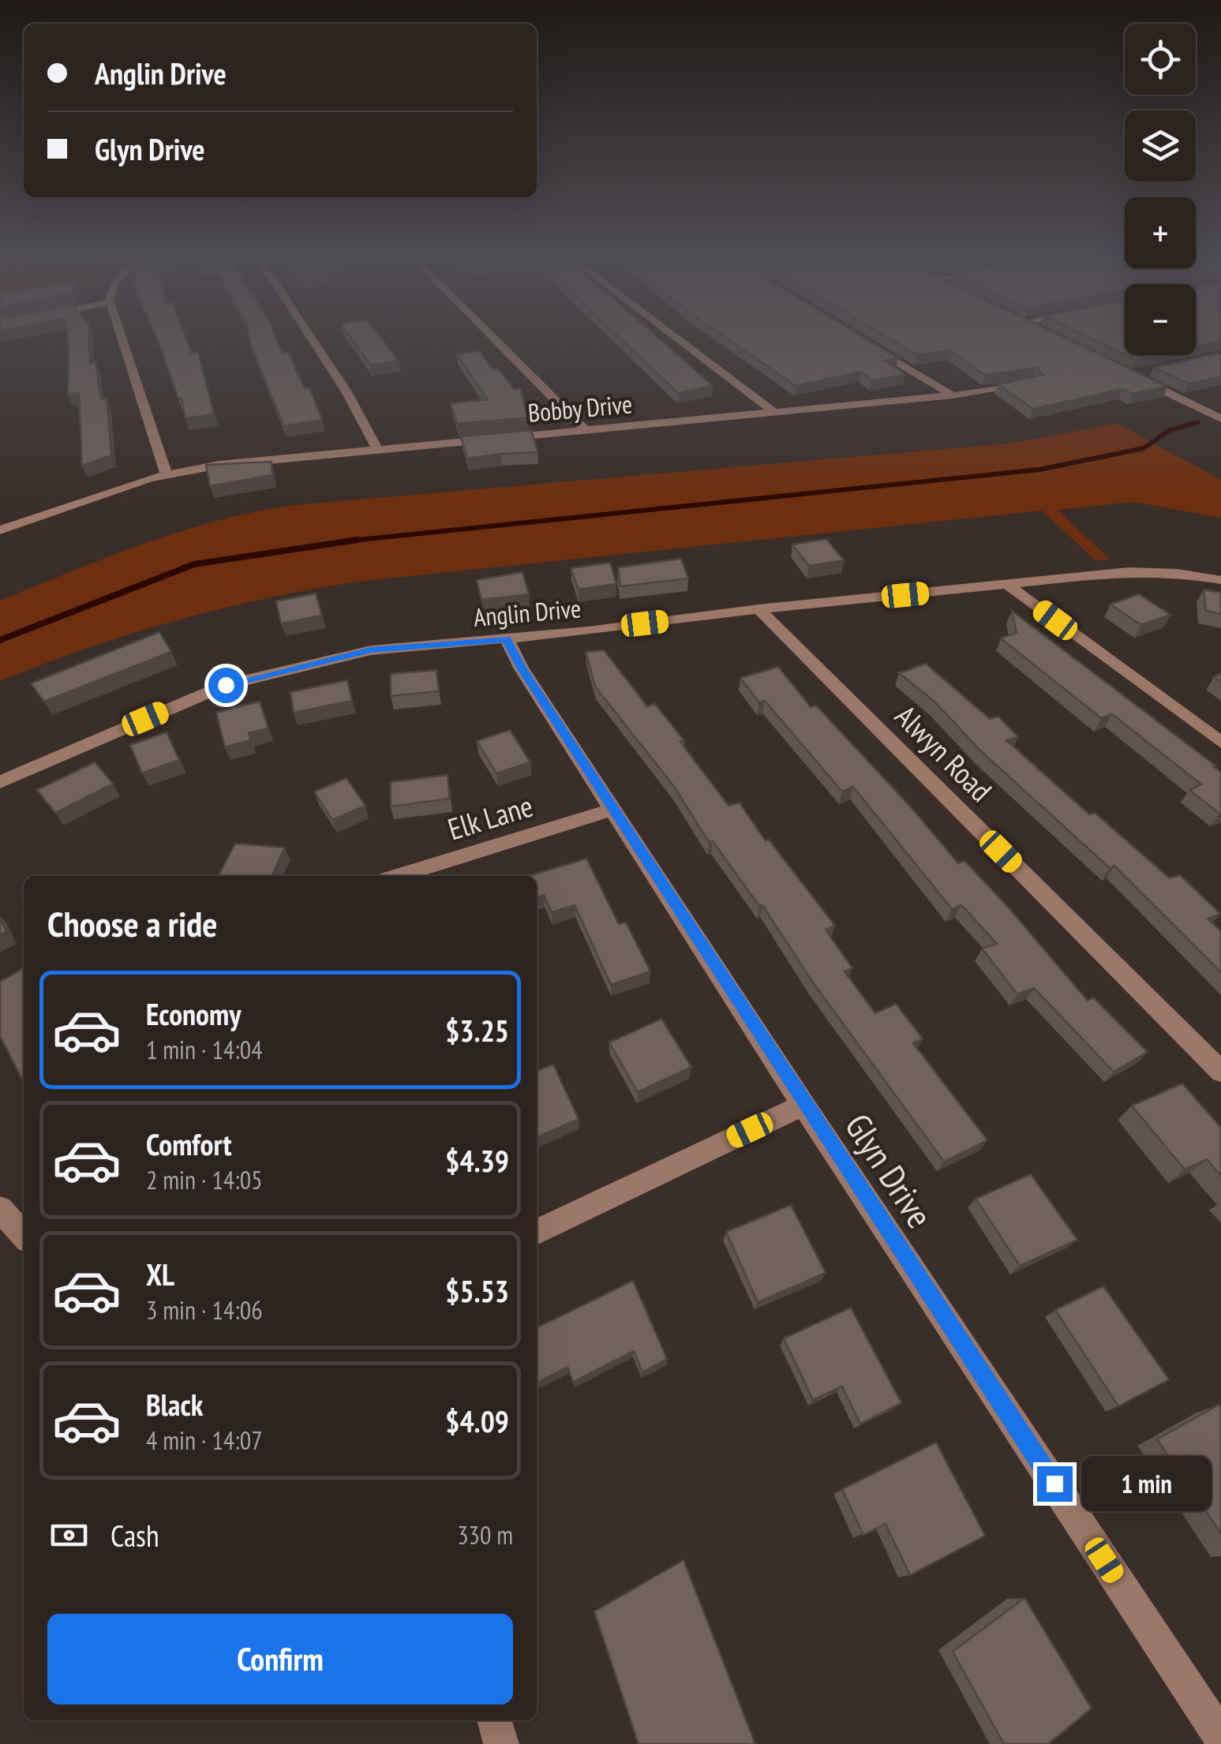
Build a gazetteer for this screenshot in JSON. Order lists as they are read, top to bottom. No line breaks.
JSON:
{"streets":{"street":["Bobby Drive","Anglin Drive","Alwyn Road","Elk Lane","Glyn Drive"]},"crossings":[["Anglin Drive","Alwyn Road"],["Anglin Drive","Glyn Drive"],["Elk Lane","Glyn Drive"]],"page":{"map_buttons":["+","−"],"banner":["Anglin Drive","Glyn Drive"],"heading":"Choose a ride","list":[{"name":"Economy","note":"1 min · 14:04","value":"$3.25"},{"name":"Comfort","note":"2 min · 14:05","value":"$4.39"},{"name":"XL","note":"3 min · 14:06","value":"$5.53"},{"name":"Black","note":"4 min · 14:07","value":"$4.09"}],"bubble":"1 min","pay":["Cash","330 m"],"buttons":"Confirm"}}
